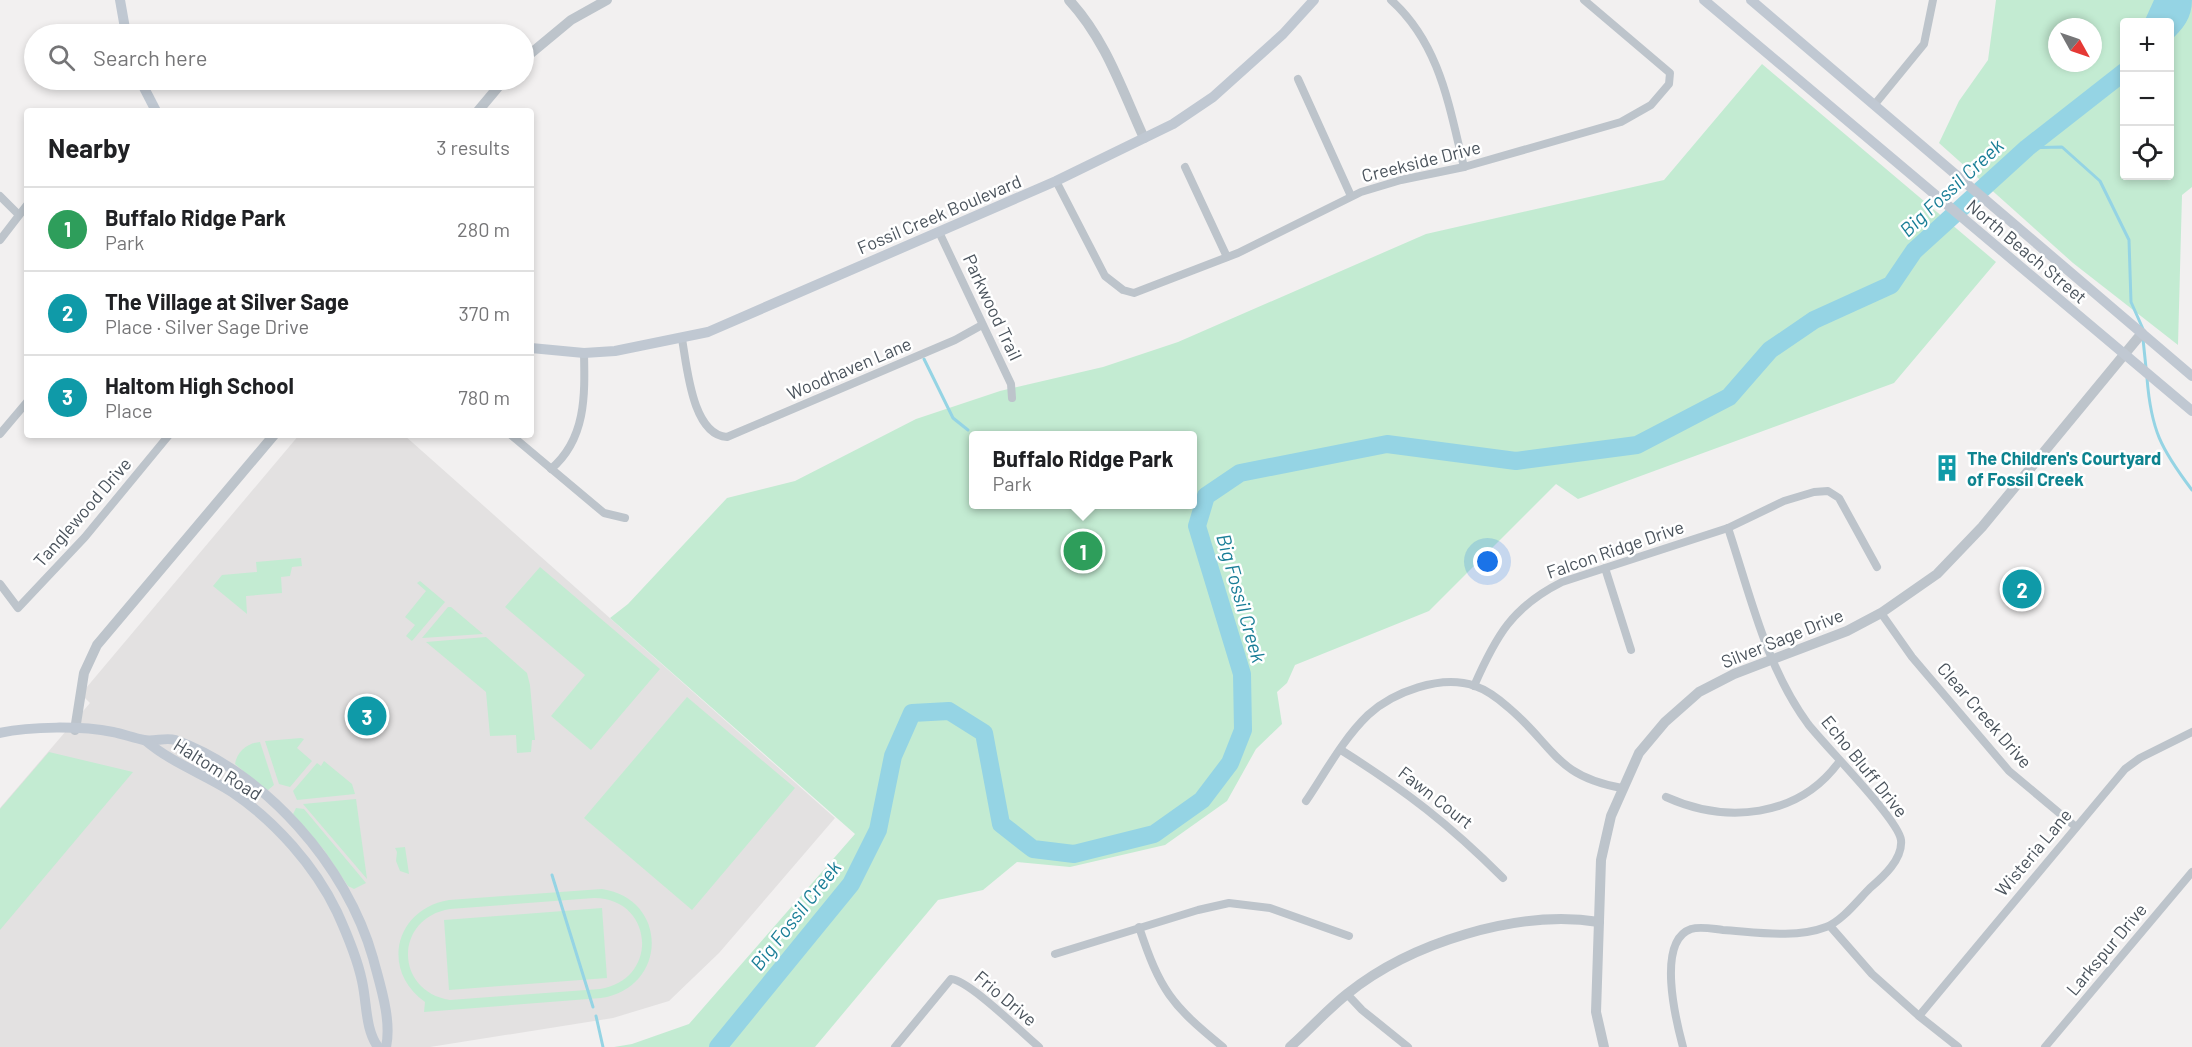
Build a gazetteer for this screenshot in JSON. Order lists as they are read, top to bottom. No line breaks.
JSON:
{"streets":{"main road":["Fossil Creek Boulevard","North Beach Street","Haltom Road"],"street":["Creekside Drive","Parkwood Trail","Woodhaven Lane","Tanglewood Drive","Falcon Ridge Drive","Silver Sage Drive","Clear Creek Drive","Echo Bluff Drive","Fawn Court","Wisteria Lane","Larkspur Drive","Frio Drive"]},"crossings":[["Creekside Drive","Fossil Creek Boulevard"],["Fossil Creek Boulevard","Parkwood Trail"],["Fossil Creek Boulevard","Woodhaven Lane"],["North Beach Street","Silver Sage Drive"],["Parkwood Trail","Woodhaven Lane"],["Falcon Ridge Drive","Echo Bluff Drive"],["Silver Sage Drive","Clear Creek Drive"],["Silver Sage Drive","Echo Bluff Drive"],["Clear Creek Drive","Wisteria Lane"]],"water":["Big Fossil Creek"],"places":{"building":["The Children's Courtyard of Fossil Creek"]},"north":"bottom right","page":{"map_buttons":["+","−"],"search":"Search here","heading":["Nearby","3 results"],"list":[{"mark":"1","name":"Buffalo Ridge Park","note":"Park","value":"280 m"},{"mark":"2","name":"The Village at Silver Sage","note":"Place · Silver Sage Drive","value":"370 m"},{"mark":"3","name":"Haltom High School","note":"Place","value":"780 m"}],"popup":["Buffalo Ridge Park","Park"],"pins":["1","2","3"]}}
